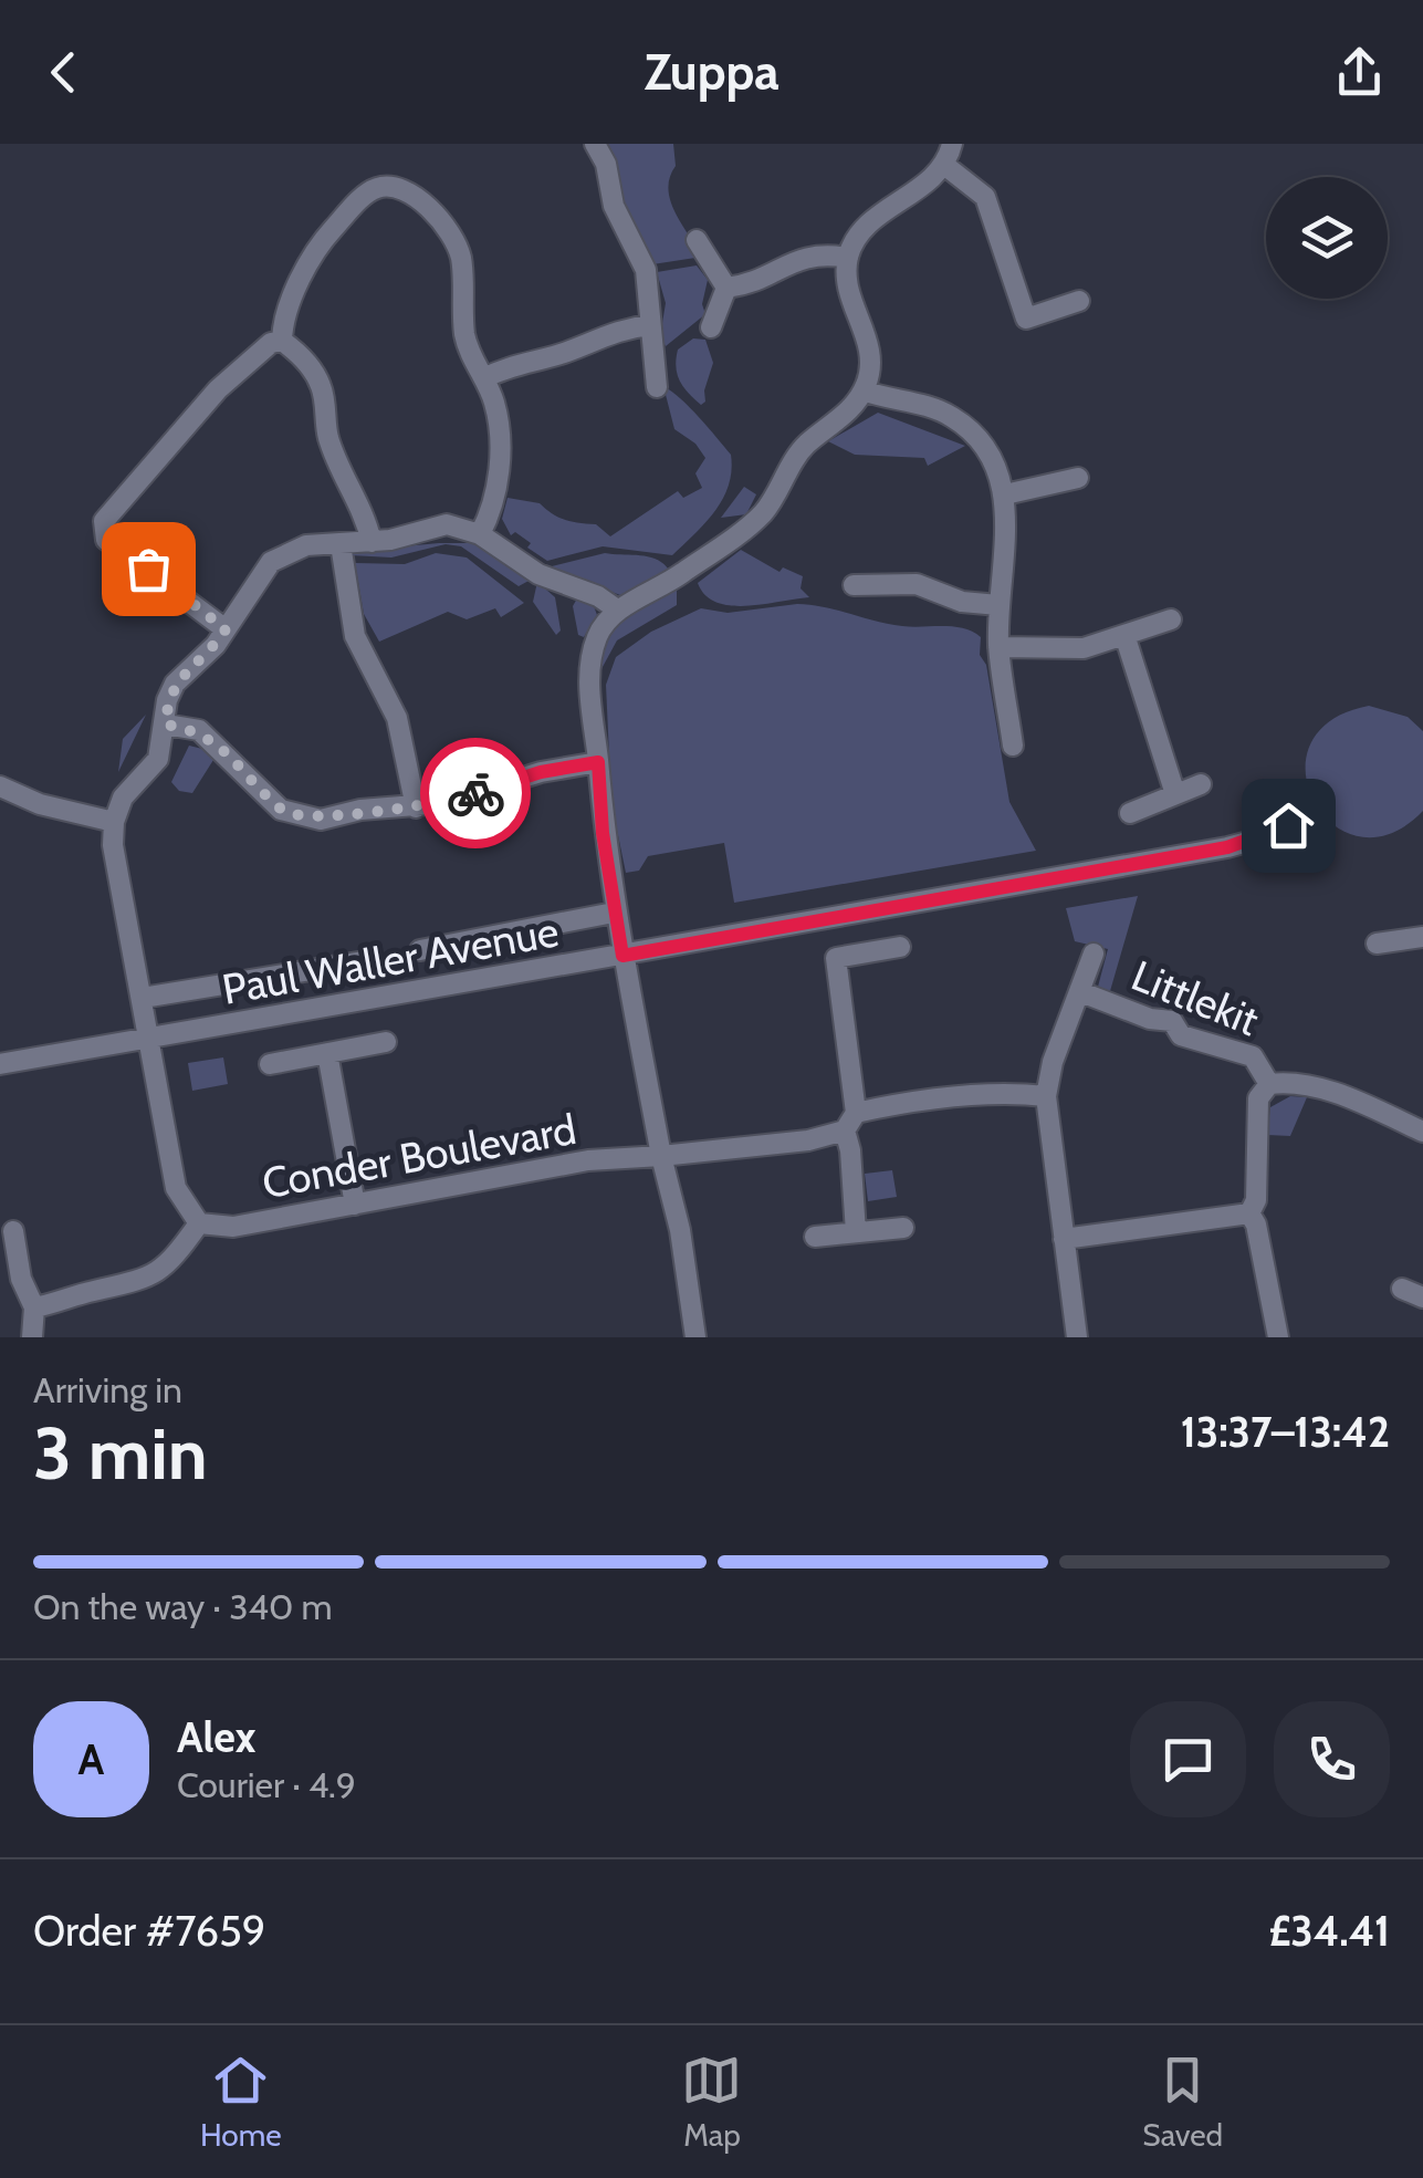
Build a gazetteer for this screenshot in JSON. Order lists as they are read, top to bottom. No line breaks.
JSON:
{"streets":{"street":["Paul Waller Avenue","Littlekit","Conder Boulevard"]},"page":{"header":"Zuppa","heading":["3 min","Arriving in","13:37–13:42"],"panel":["Alex","Courier · 4.9","Order #7659","£34.41"],"bar":"On the way · 340 m","round":"A","tabs":["Home","Map","Saved"]}}
